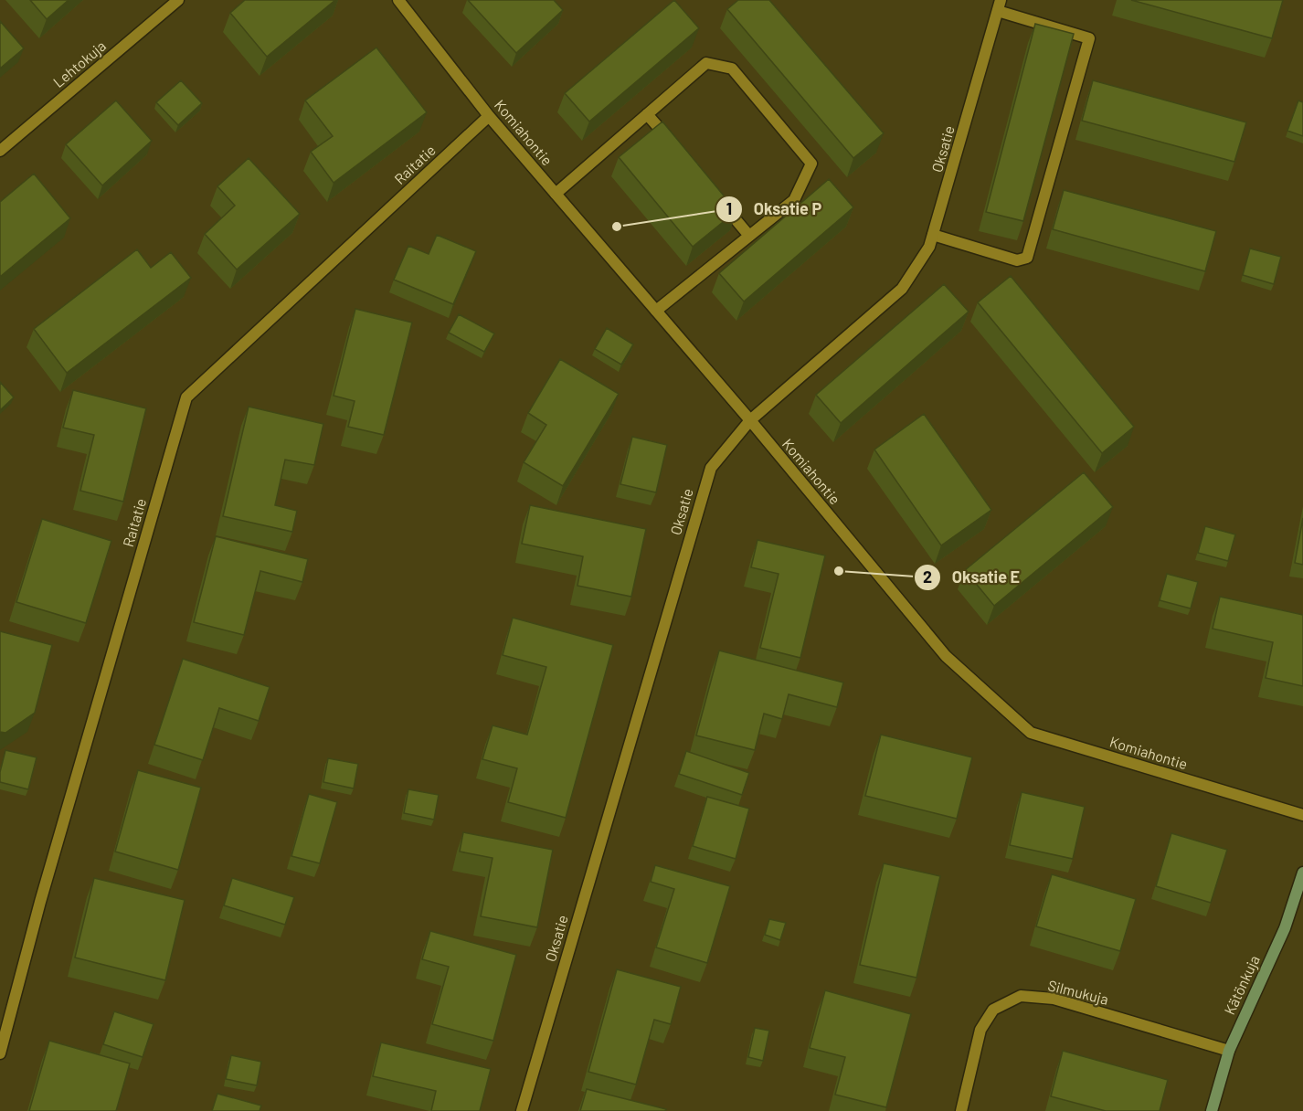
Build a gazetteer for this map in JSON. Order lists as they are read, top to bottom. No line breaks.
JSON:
{"streets":{"street":["Lehtokuja","Komiahontie","Oksatie","Raitatie","Kätönkuja","Silmukuja"]},"crossings":[["Komiahontie","Oksatie"],["Komiahontie","Raitatie"],["Kätönkuja","Silmukuja"]],"places":["Oksatie P","Oksatie E"]}
